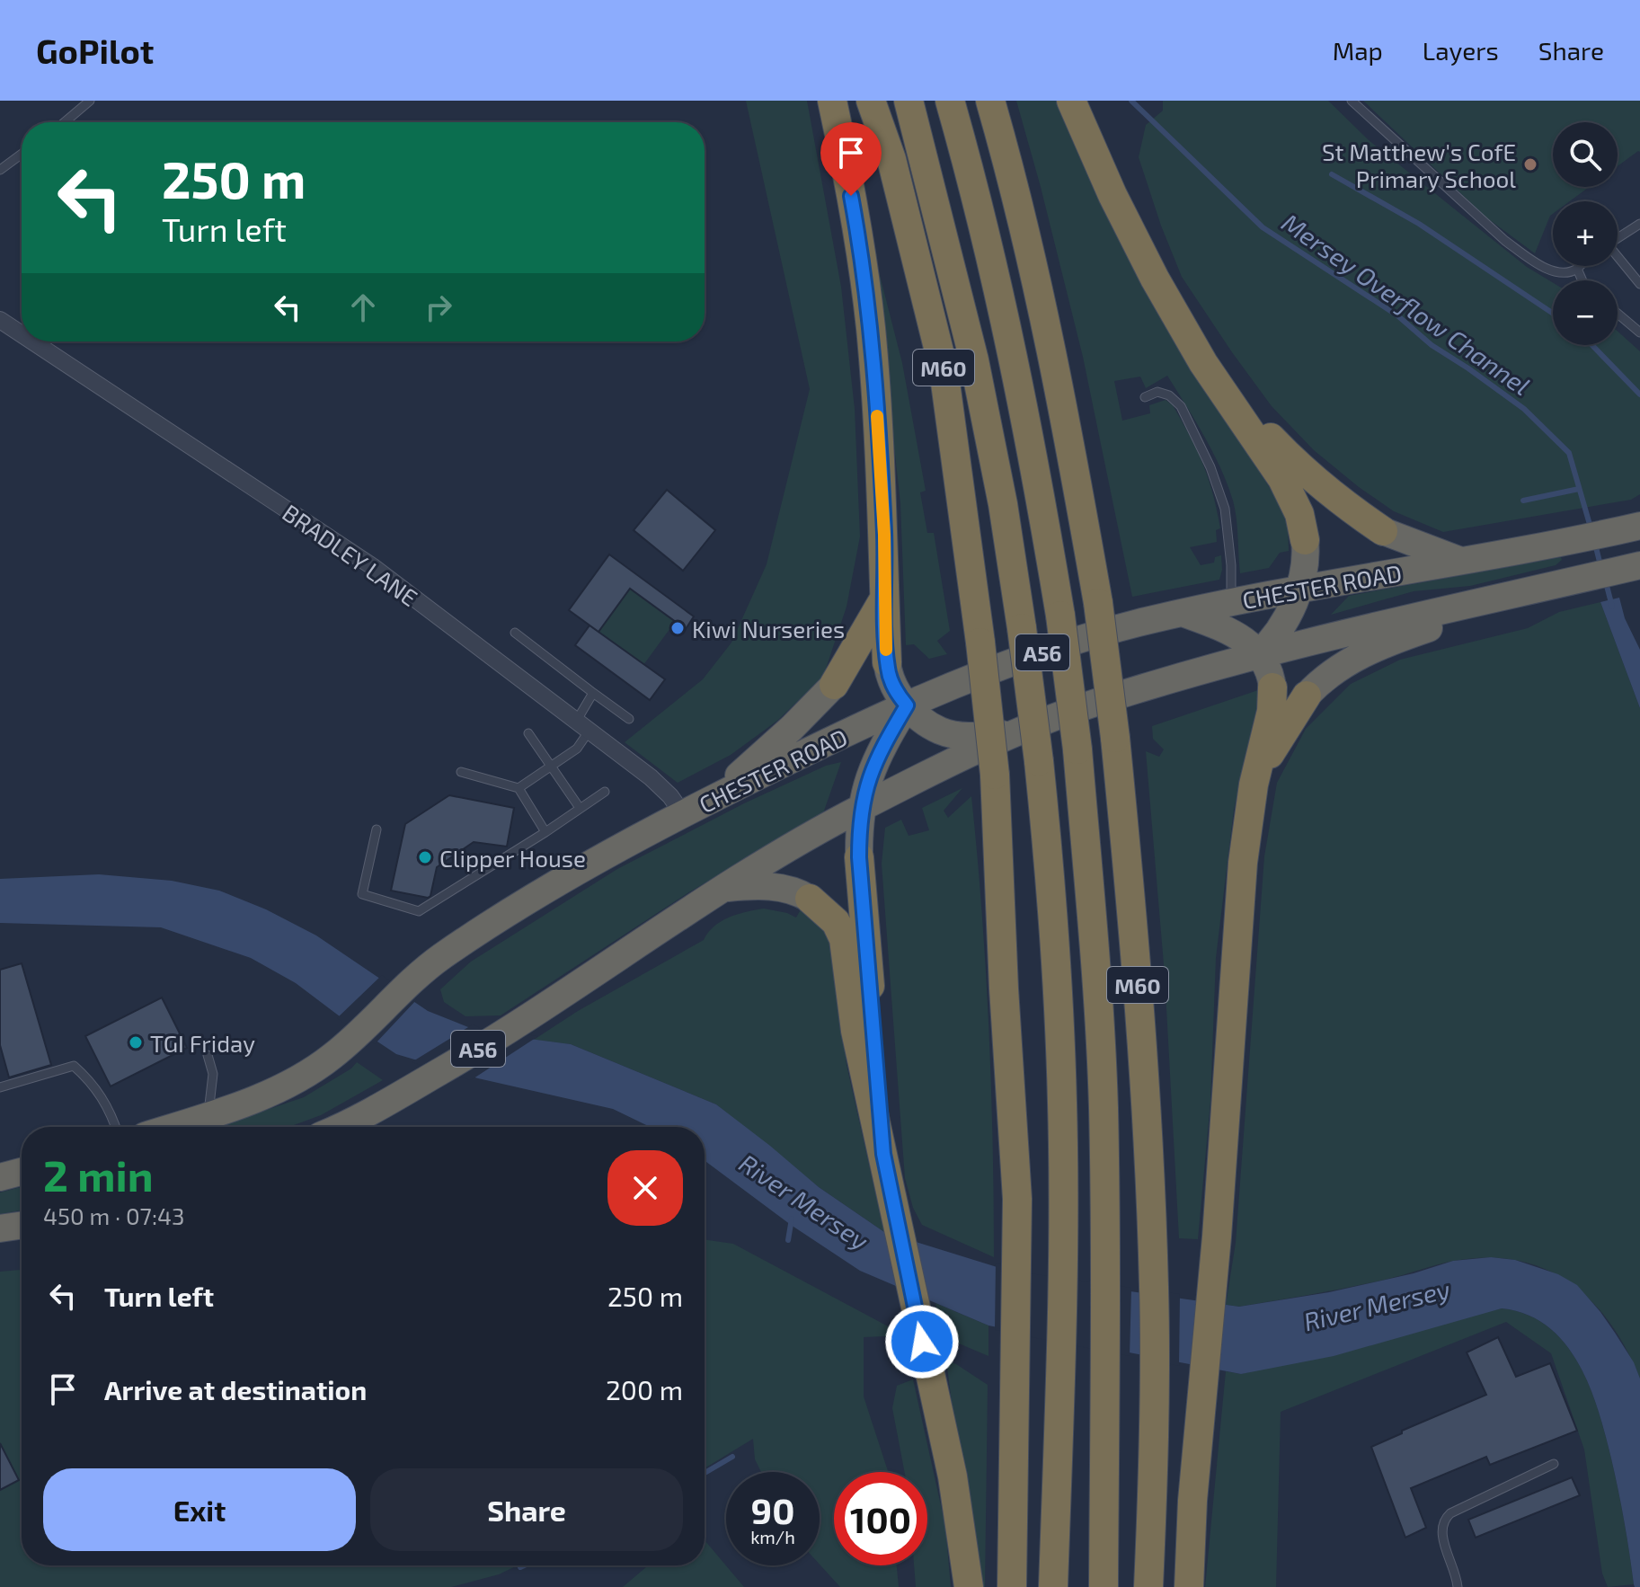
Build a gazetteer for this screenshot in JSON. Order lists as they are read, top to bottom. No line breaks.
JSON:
{"streets":{"highway":["M60","CHESTER ROAD","A56"],"street":["BRADLEY LANE"]},"crossings":[["BRADLEY LANE","CHESTER ROAD"],["CHESTER ROAD","A56"]],"water":["Mersey Overflow Channel","River Mersey"],"places":["St Matthew's CofE Primary School","Kiwi Nurseries","Clipper House","TGI Friday"],"page":{"header":"GoPilot","nav":["Map","Layers","Share"],"map_buttons":["+","−"],"turn":["250 m","Turn left"],"heading":["2 min","450 m · 07:43"],"list":[{"name":"Turn left","value":"250 m"},{"name":"Arrive at destination","value":"200 m"}],"buttons":["Exit","Share"],"speed":"90 km/h","limit":"100"}}
